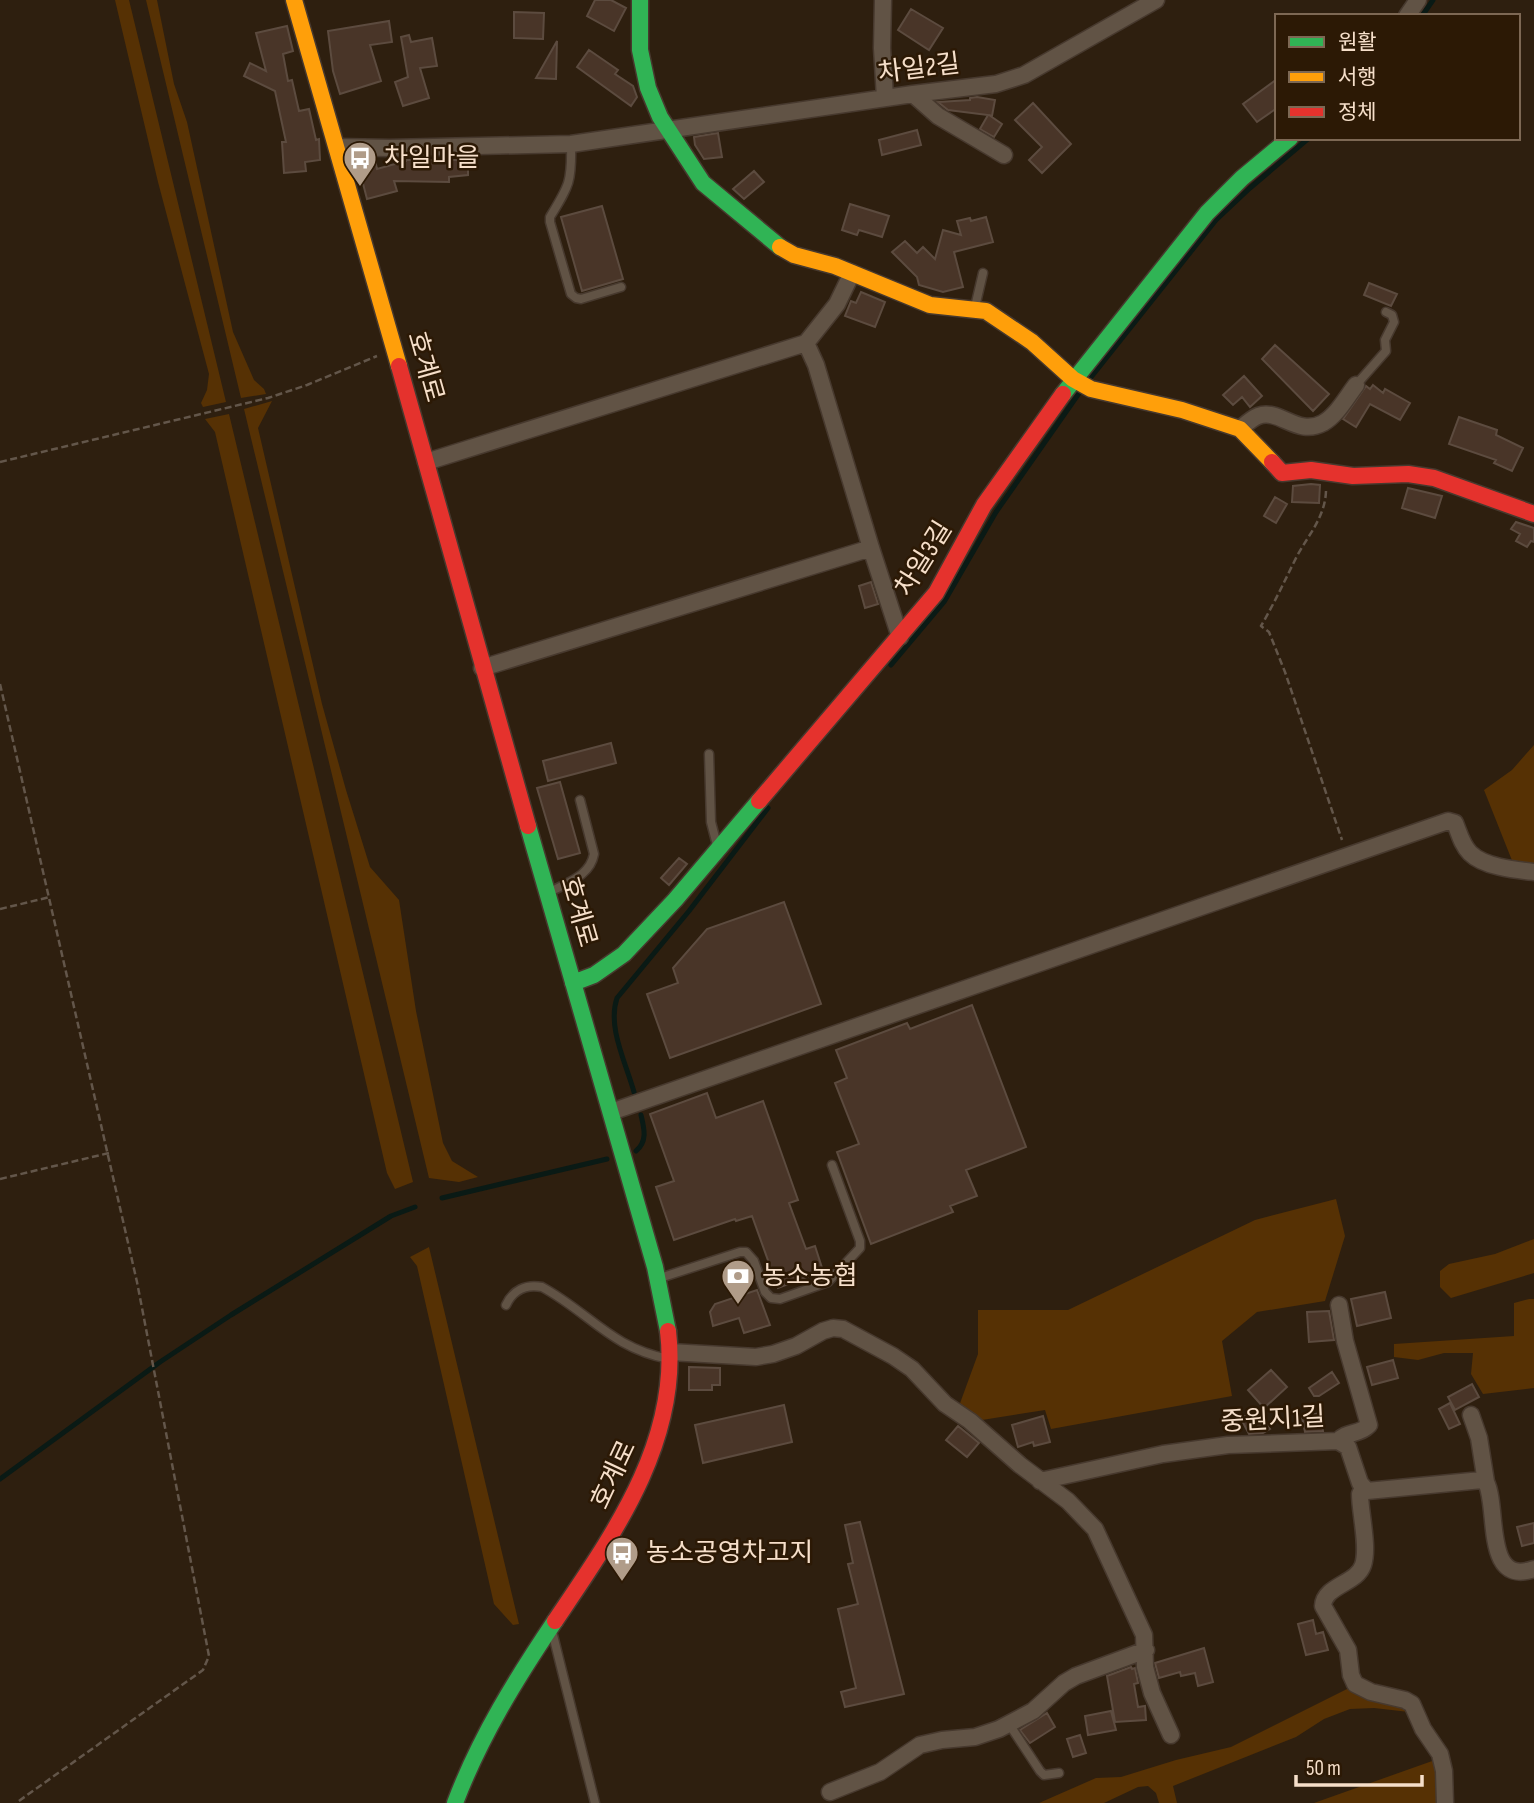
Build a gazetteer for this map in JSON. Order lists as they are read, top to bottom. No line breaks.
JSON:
{"streets":{"street":["차일2길","호계로","차일3길","중원지1길"]},"crossings":[["차일2길","호계로"],["호계로","차일3길"]],"places":{"bus stop":["차일마을","농소공영차고지"],"bank":["농소농협"]},"legend":["원활","서행","정체"],"scale_bar":"50 m"}
